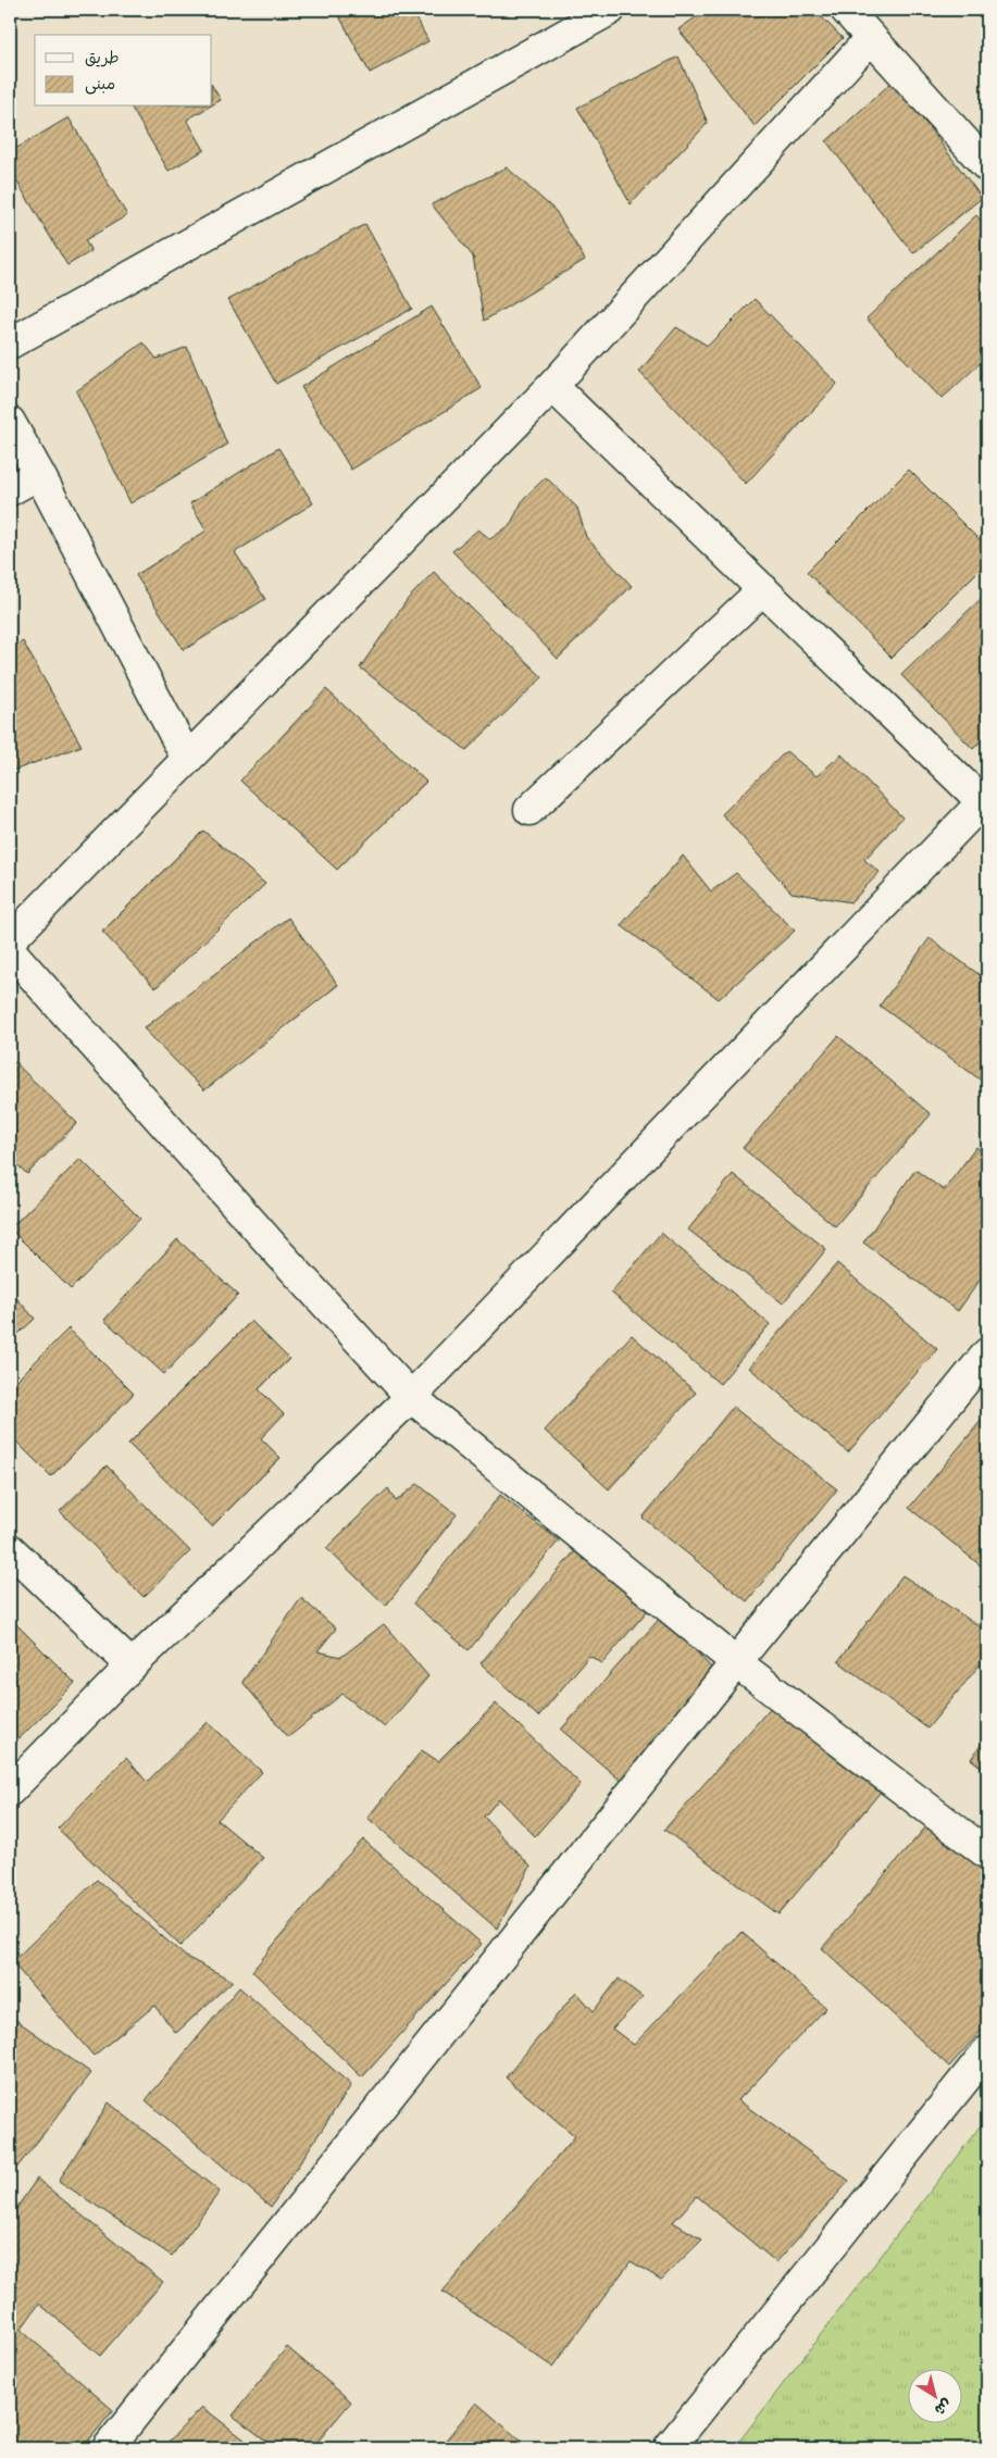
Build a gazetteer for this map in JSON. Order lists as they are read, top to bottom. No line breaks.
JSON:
{"legend":["طريق","مبنى"],"north":"bottom right"}
